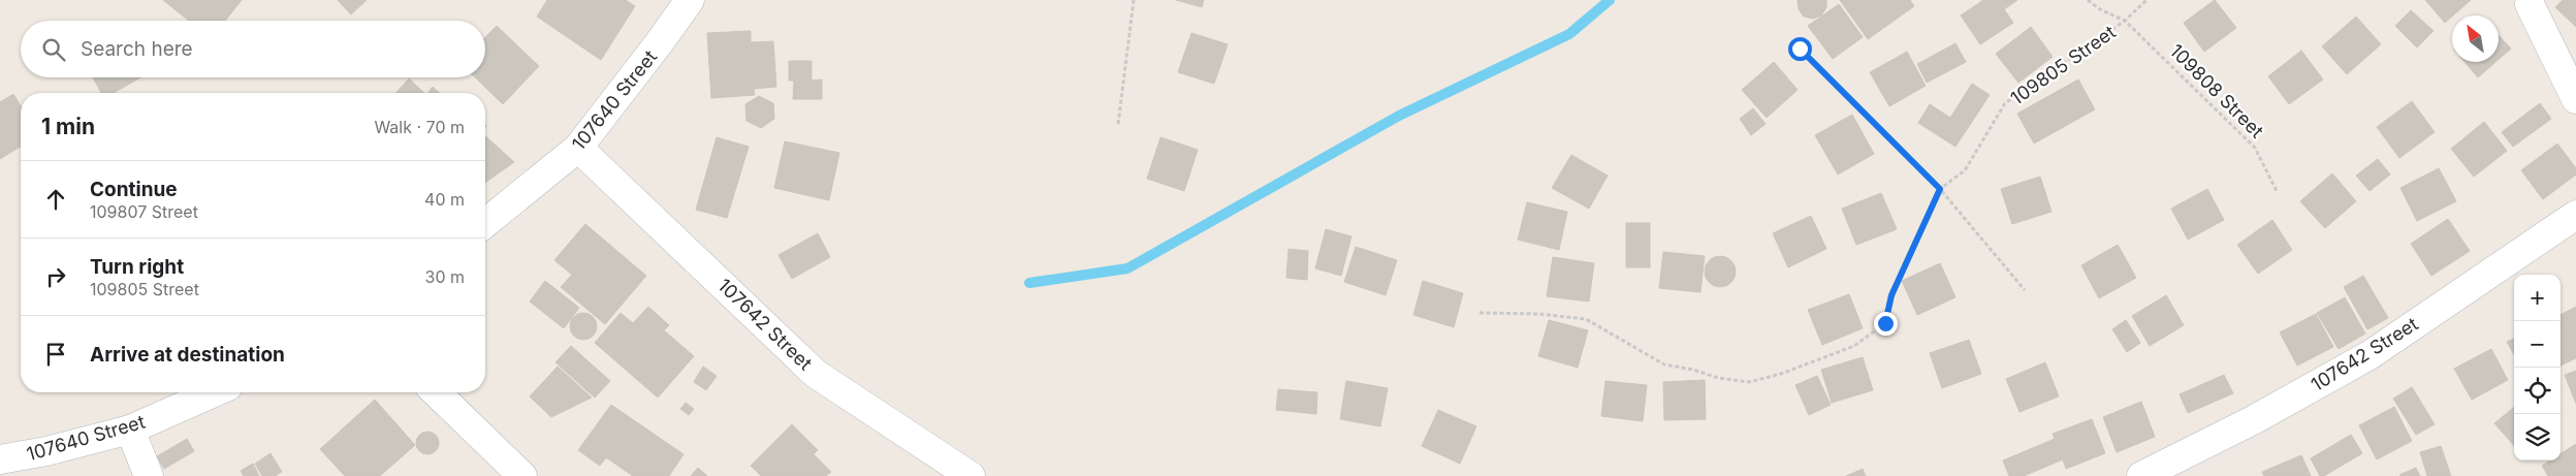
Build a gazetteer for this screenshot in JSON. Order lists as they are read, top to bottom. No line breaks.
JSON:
{"streets":{"street":["107640 Street","107642 Street"],"path":["109805 Street","109808 Street"]},"crossings":[["109805 Street","109808 Street"],["107640 Street","107642 Street"]],"north":"top left","page":{"search":"Search here","heading":["1 min","Walk · 70 m"],"list":[["Continue","109807 Street","40 m"],["Turn right","109805 Street","30 m"],"Arrive at destination"],"map_buttons":["+","−"]}}
